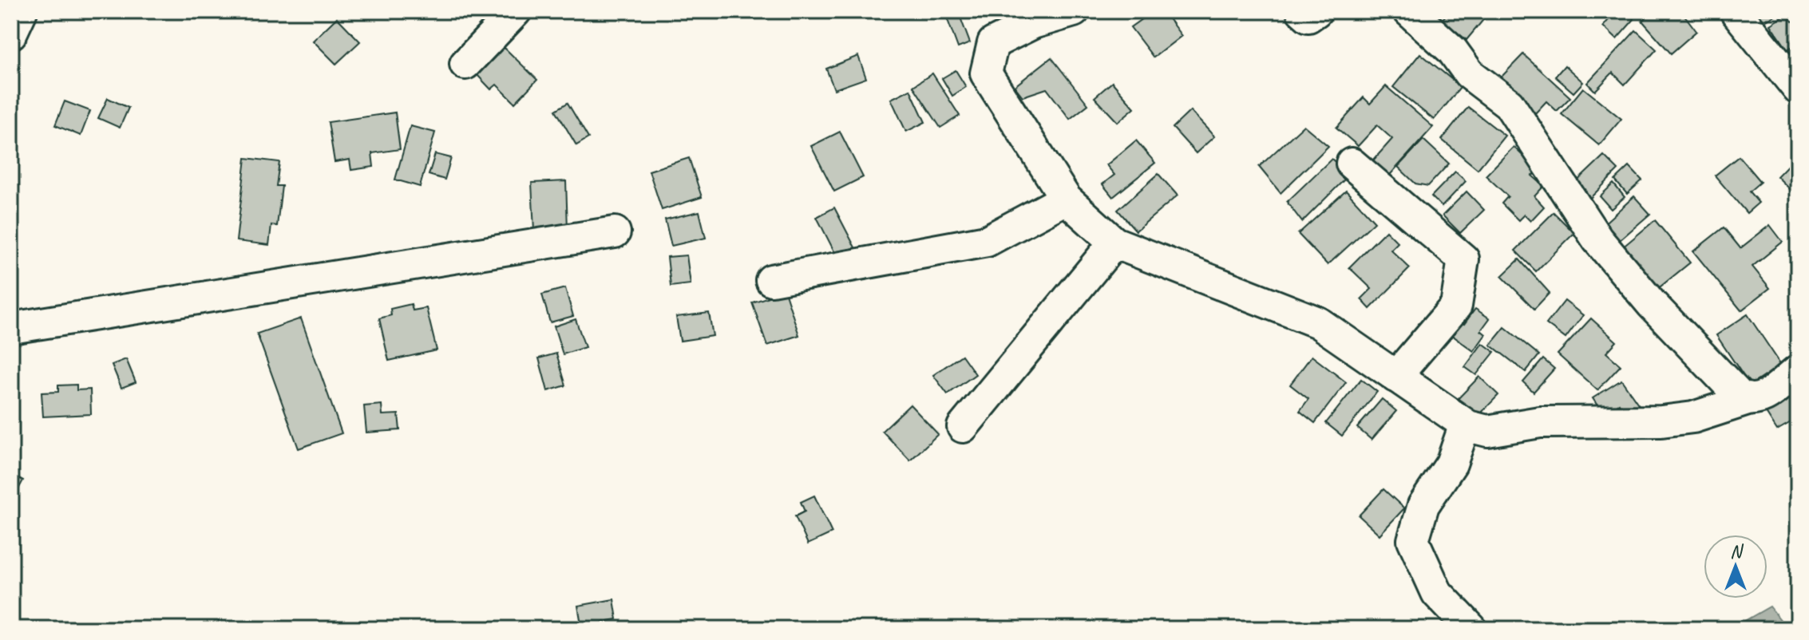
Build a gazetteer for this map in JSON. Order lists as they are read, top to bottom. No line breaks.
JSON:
{"north":"top"}
